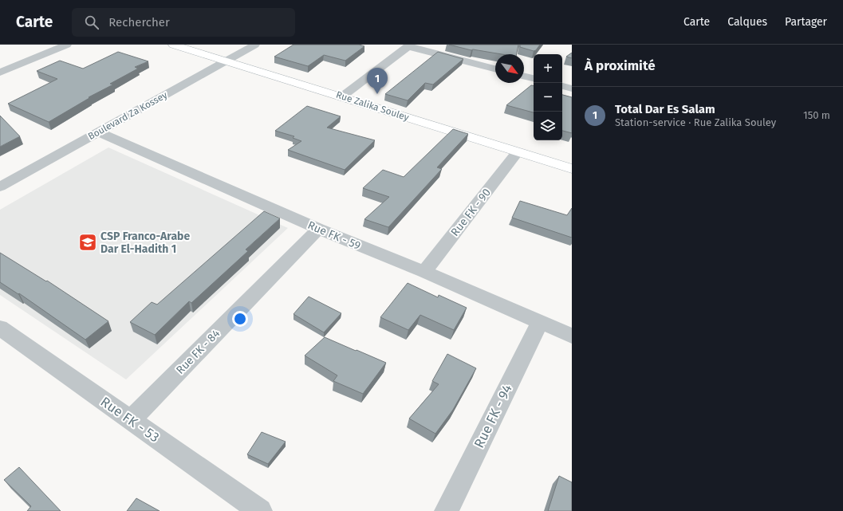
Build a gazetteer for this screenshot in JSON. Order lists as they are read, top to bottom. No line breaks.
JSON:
{"streets":{"street":["Rue Zalika Souley","Boulevard Za Kossey","Rue FK - 90","Rue FK - 59","Rue FK - 84","Rue FK - 94","Rue FK - 53"]},"crossings":[["Rue Zalika Souley","Boulevard Za Kossey"],["Rue Zalika Souley","Rue FK - 90"],["Boulevard Za Kossey","Rue FK - 59"],["Rue FK - 90","Rue FK - 59"],["Rue FK - 59","Rue FK - 84"],["Rue FK - 59","Rue FK - 94"],["Rue FK - 84","Rue FK - 53"]],"places":{"school or university":["CSP Franco-Arabe Dar El-Hadith 1"]},"north":"bottom right","page":{"header":"Carte","search":"Rechercher","nav":["Carte","Calques","Partager"],"heading":"À proximité","map_buttons":["+","−"],"pins":"1","list":[{"mark":"1","name":"Total Dar Es Salam","note":"Station-service · Rue Zalika Souley","value":"150 m"}]}}
